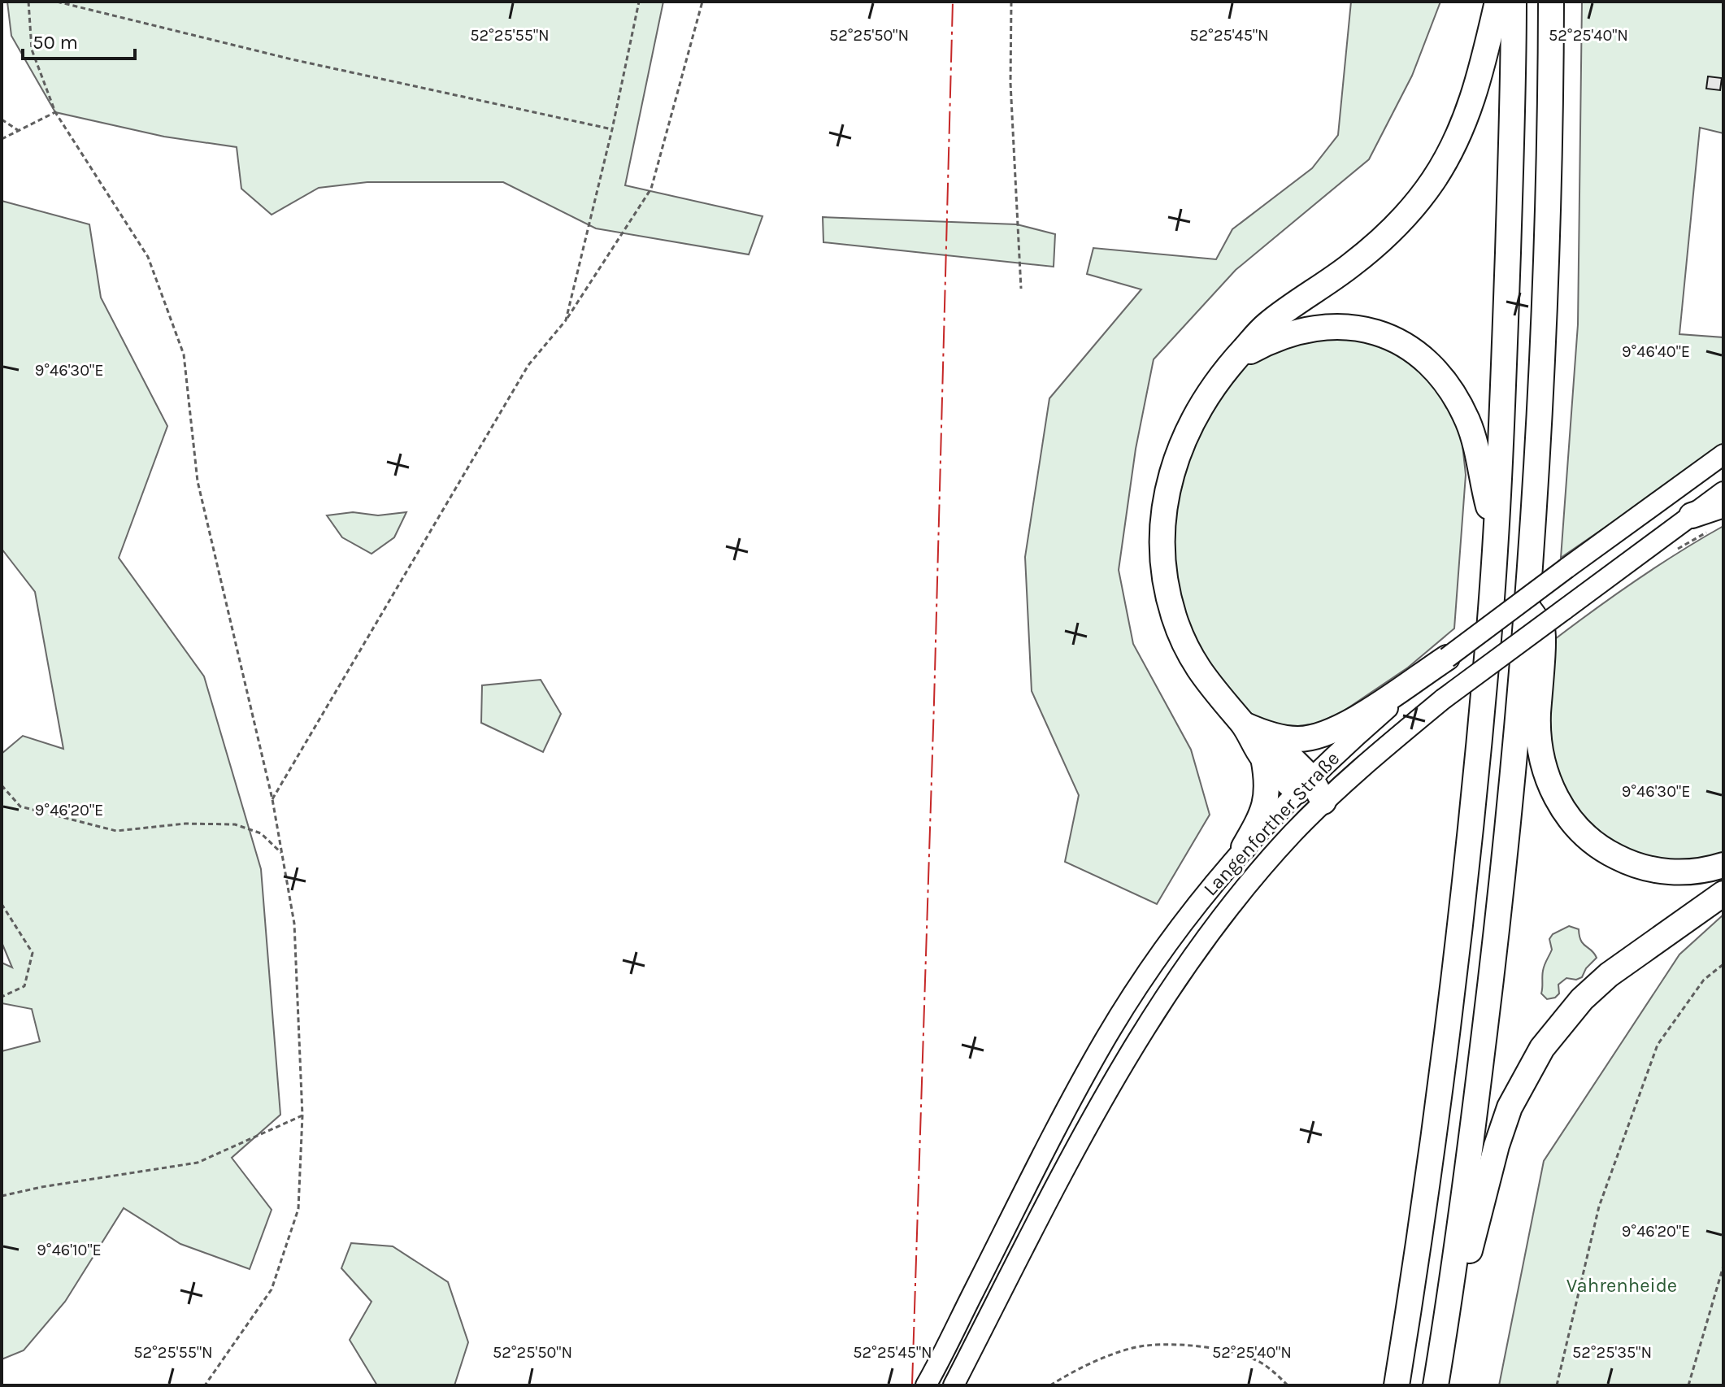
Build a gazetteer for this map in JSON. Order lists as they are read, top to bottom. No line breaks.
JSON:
{"streets":{"main road":["Langenforther Straße"]},"parks":["Vahrenheide"],"scale_bar":"50 m","coordinates":["52°25'55\"N","52°25'50\"N","52°25'45\"N","52°25'40\"N","9°46'40\"E","9°46'30\"E","9°46'20\"E","9°46'10\"E","52°25'35\"N"]}
